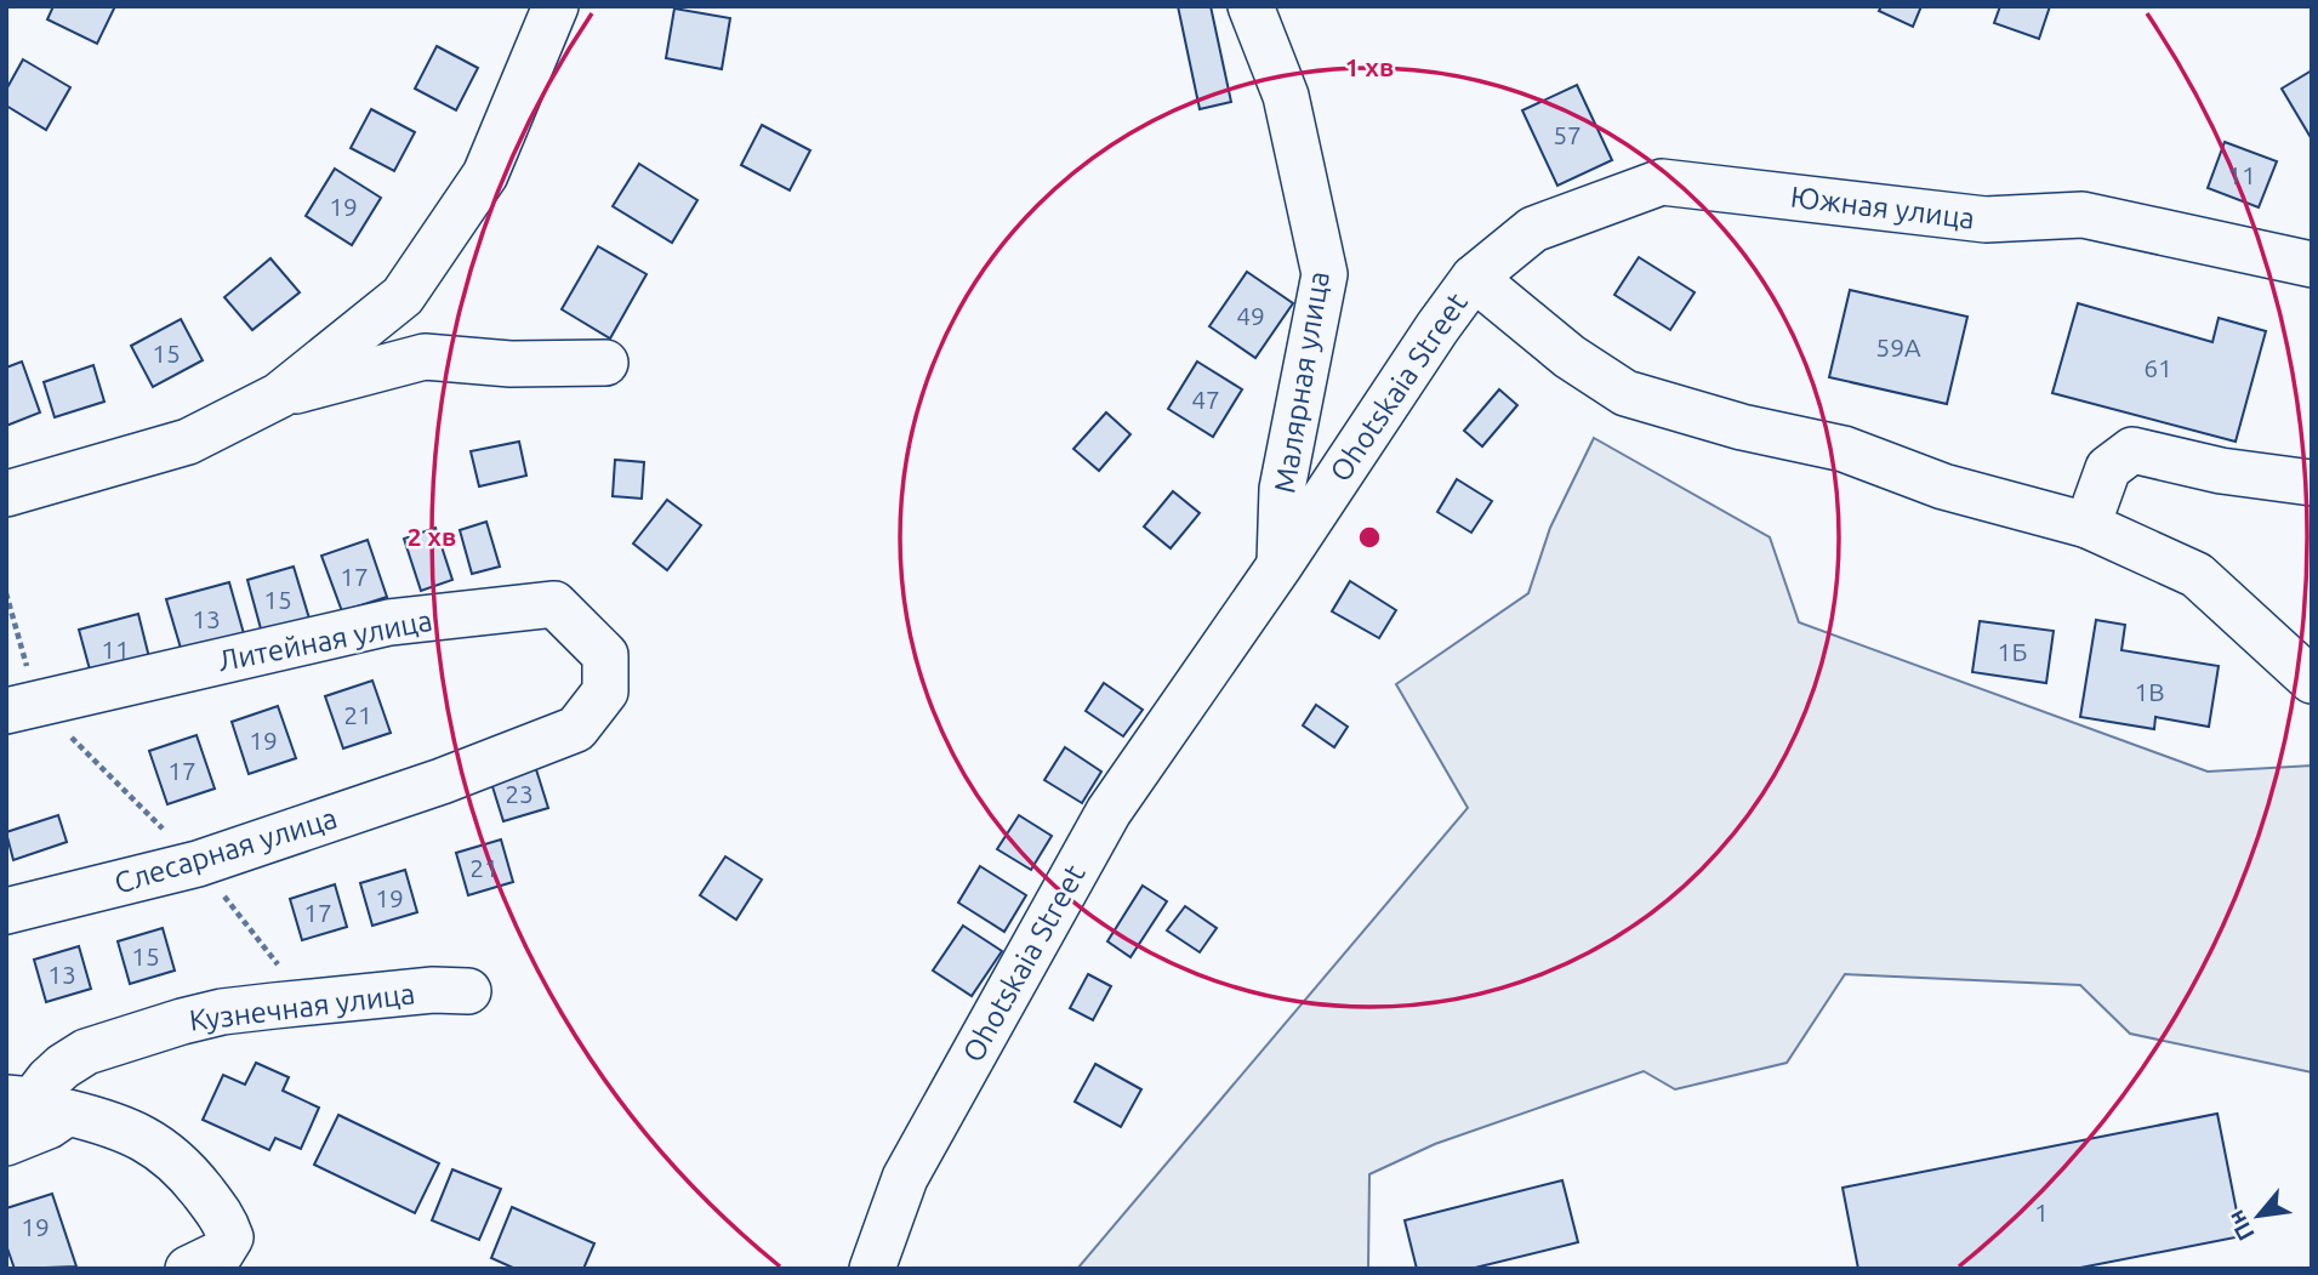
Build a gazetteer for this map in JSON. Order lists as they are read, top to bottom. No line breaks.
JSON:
{"streets":{"street":["Южная улица","Малярная улица","Ohotskaia Street","Литейная улица","Слесарная улица","Кузнечная улица"]},"crossings":[["Южная улица","Ohotskaia Street"],["Малярная улица","Ohotskaia Street"],["Литейная улица","Слесарная улица"]],"house_numbers":["57","11","19","49","59А","15","61","47","17","15","13","11","1Б","1В","21","19","17","23","21","19","17","15","13","1","19"],"north":"bottom left","rings":["1 хв","2 хв"]}
